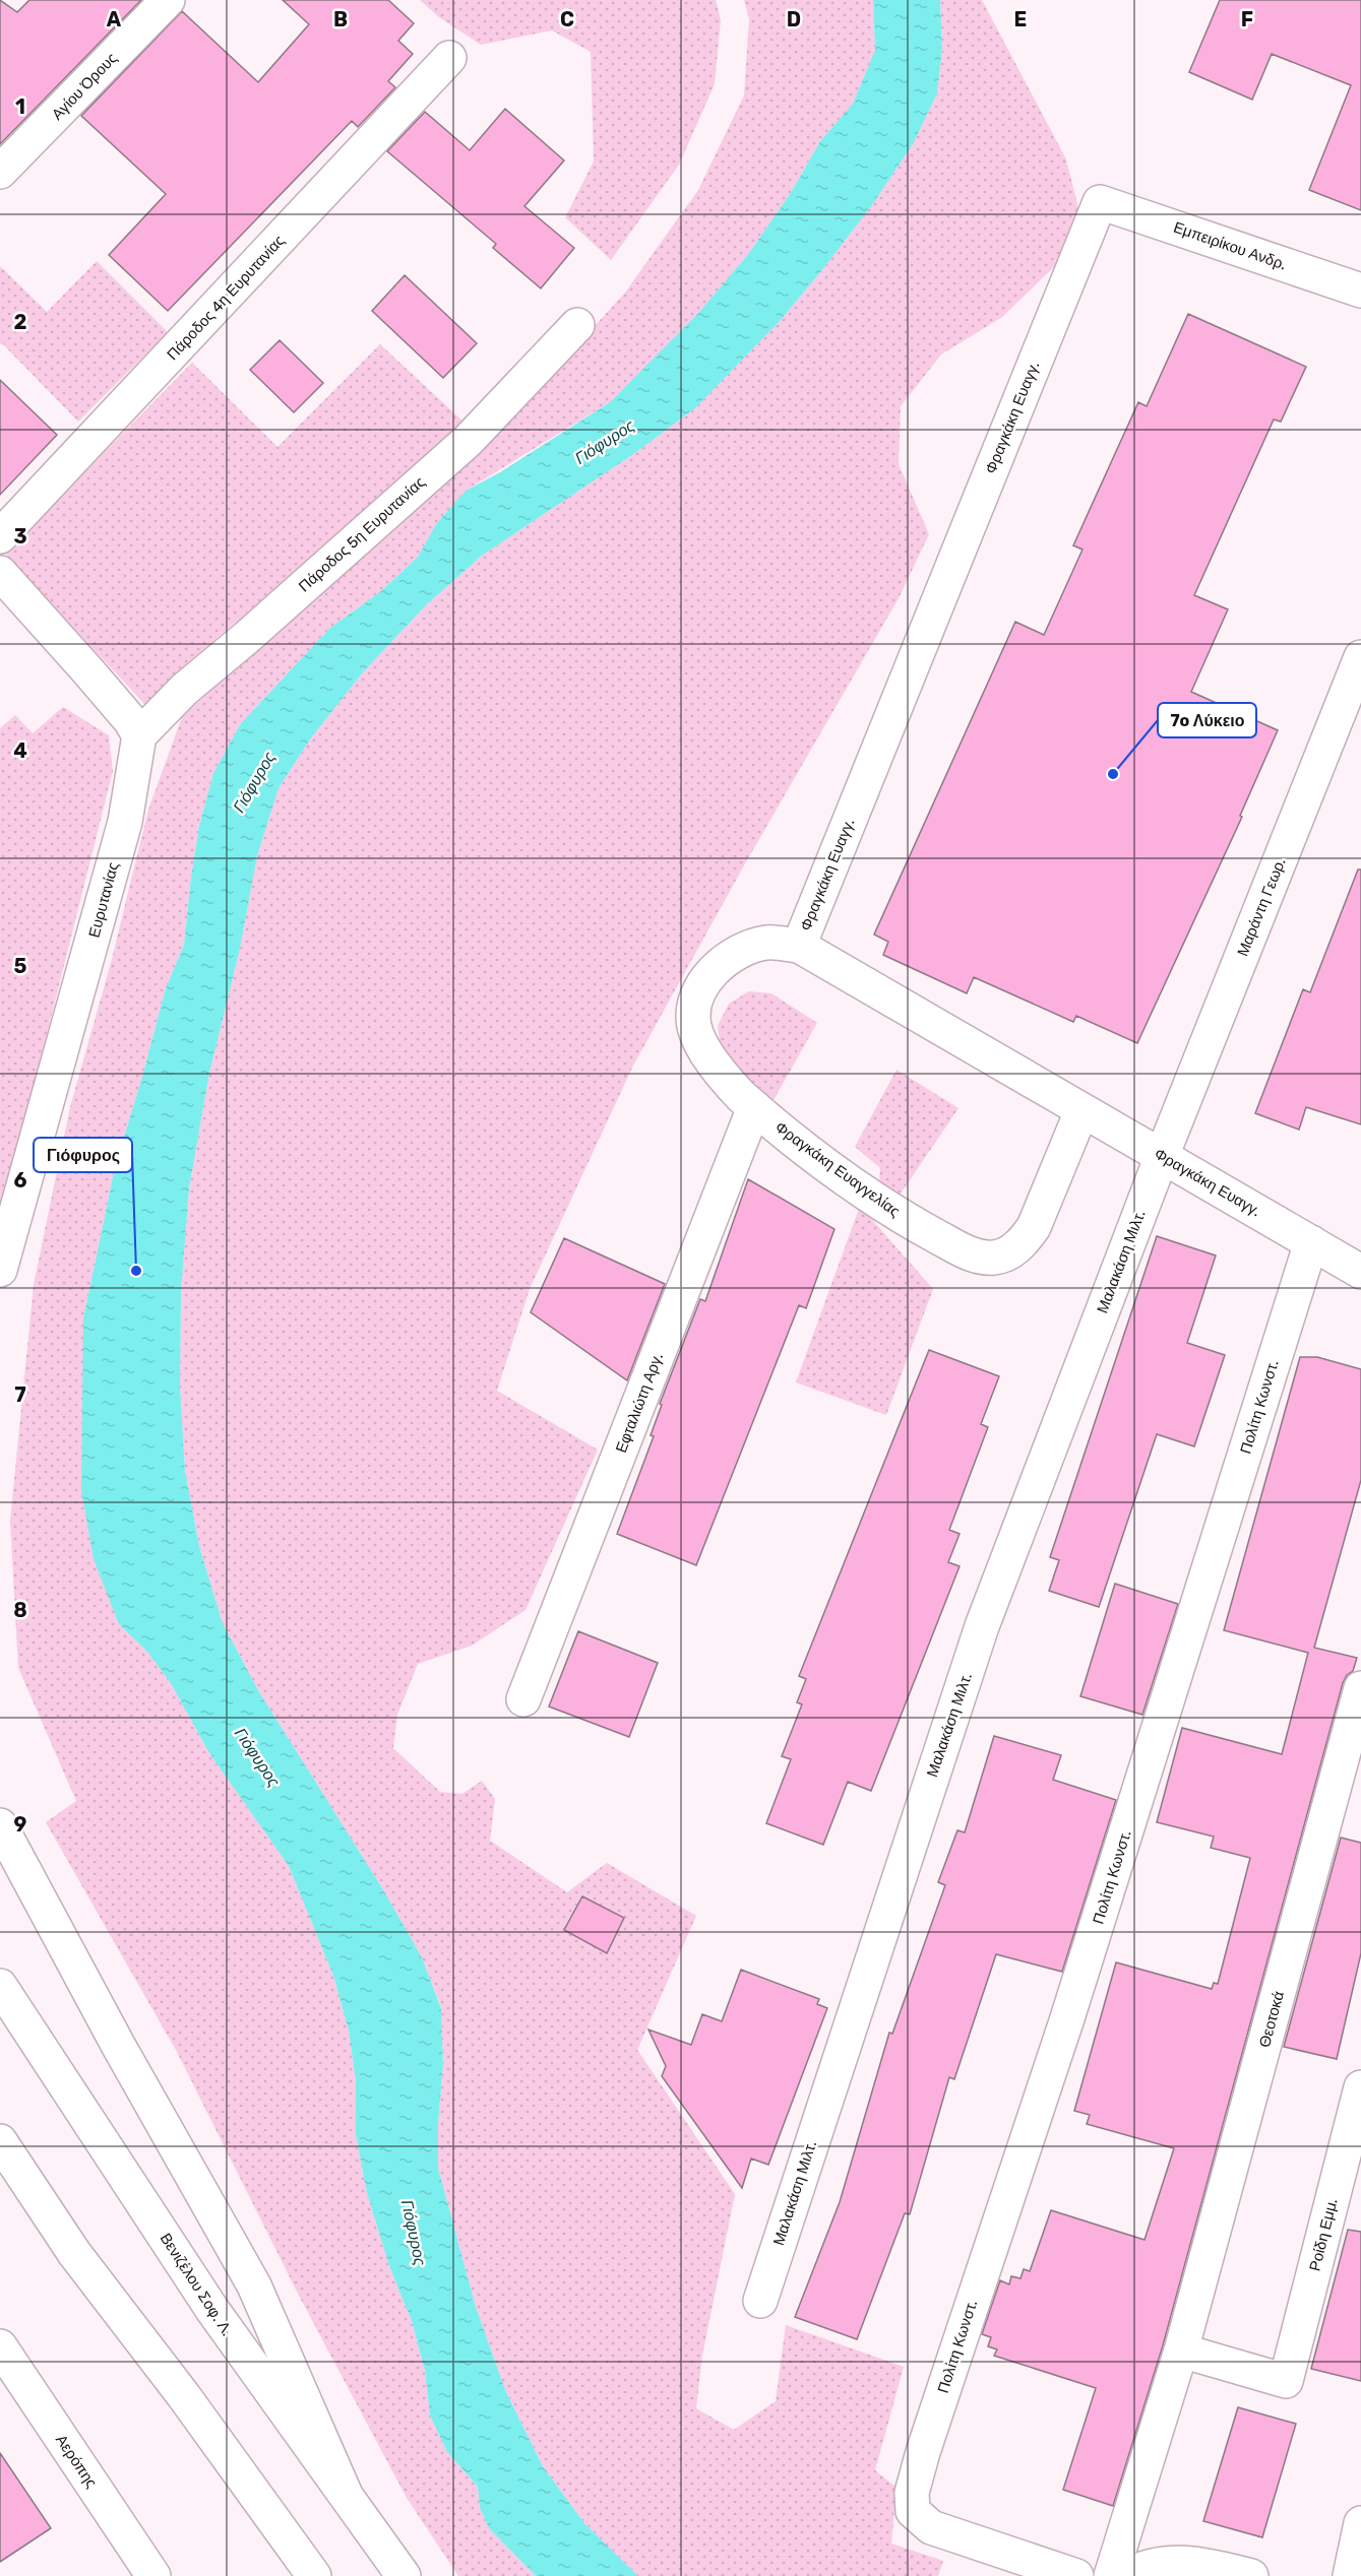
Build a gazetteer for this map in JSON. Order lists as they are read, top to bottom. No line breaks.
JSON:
{"streets":{"street":["Αγίου Όρους","Εμπειρίκου Ανδρ.","Πάροδος 4η Ευρυτανίας","Φραγκάκη Ευαγγ.","Πάροδος 5η Ευρυτανίας","Ευρυτανίας","Μαράντη Γεωρ.","Φραγκάκη Ευαγγελίας","Μαλακάση Μιλτ.","Εφταλιώτη Αργ.","Πολίτη Κωνστ.","Θεοτοκά","Ροίδη Εμμ.","Βενιζέλου Σοφ. Λ.","Αερόπης"]},"crossings":[["Εμπειρίκου Ανδρ.","Φραγκάκη Ευαγγ."],["Φραγκάκη Ευαγγ.","Μαράντη Γεωρ."],["Φραγκάκη Ευαγγ.","Φραγκάκη Ευαγγελίας"],["Φραγκάκη Ευαγγ.","Μαλακάση Μιλτ."],["Φραγκάκη Ευαγγ.","Πολίτη Κωνστ."],["Πάροδος 5η Ευρυτανίας","Ευρυτανίας"],["Μαράντη Γεωρ.","Μαλακάση Μιλτ."],["Φραγκάκη Ευαγγελίας","Εφταλιώτη Αργ."],["Θεοτοκά","Ροίδη Εμμ."]],"water":["Γιόφυρος"],"places":["7o Λύκειο","Γιόφυρος"],"grid":{"columns":["A","B","C","D","E","F"],"rows":["1","2","3","4","5","6","7","8","9"]}}
